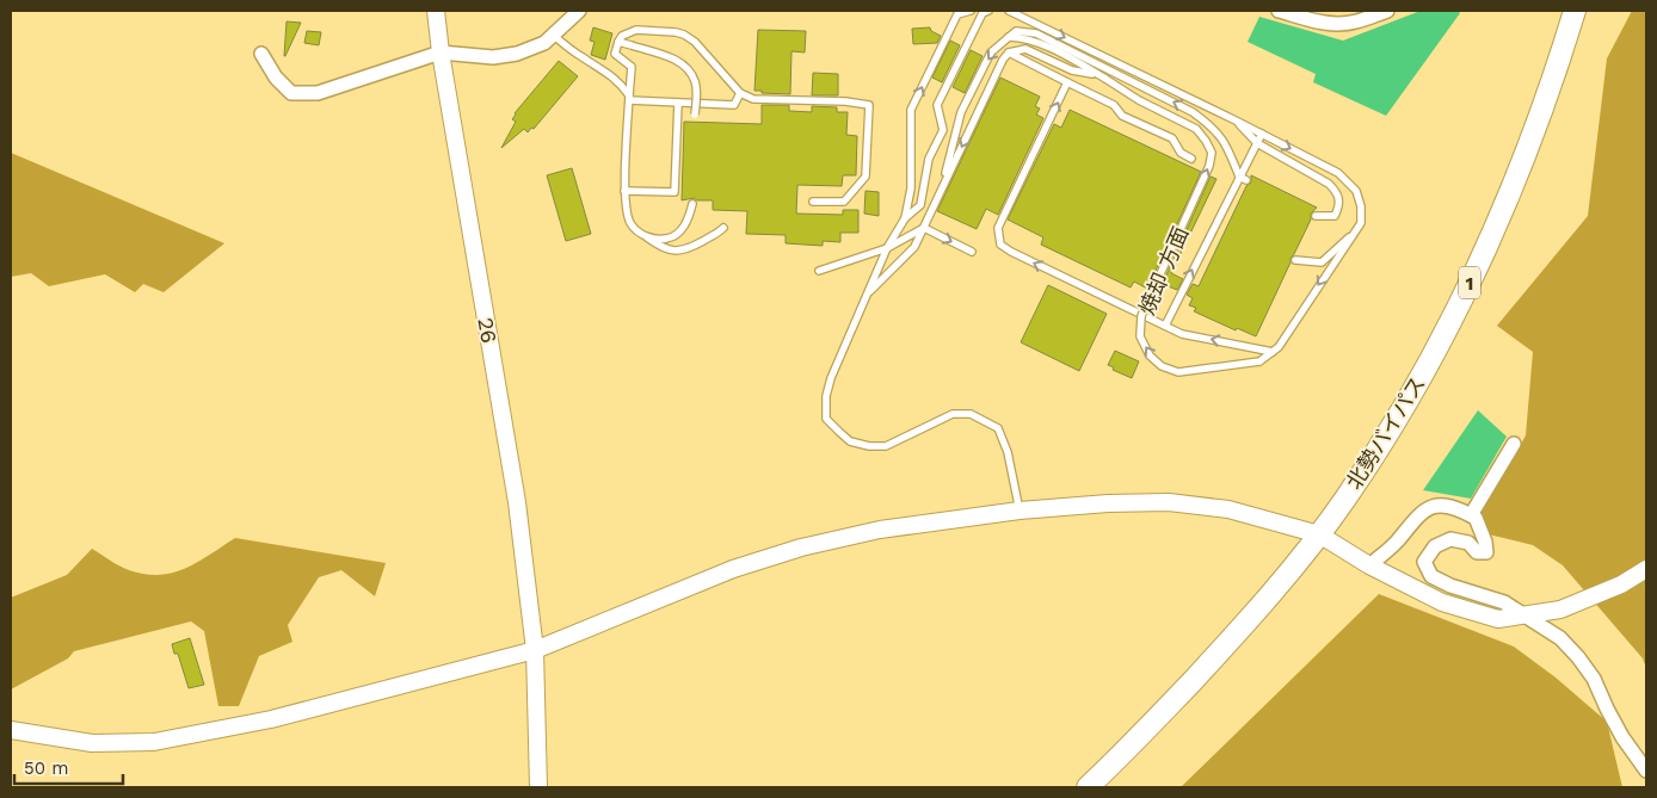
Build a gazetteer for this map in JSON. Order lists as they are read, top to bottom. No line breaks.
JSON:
{"streets":{"highway":["1","北勢バイパス"],"street":["26"],"lane":["焼却 方面"]},"scale_bar":"50 m"}
